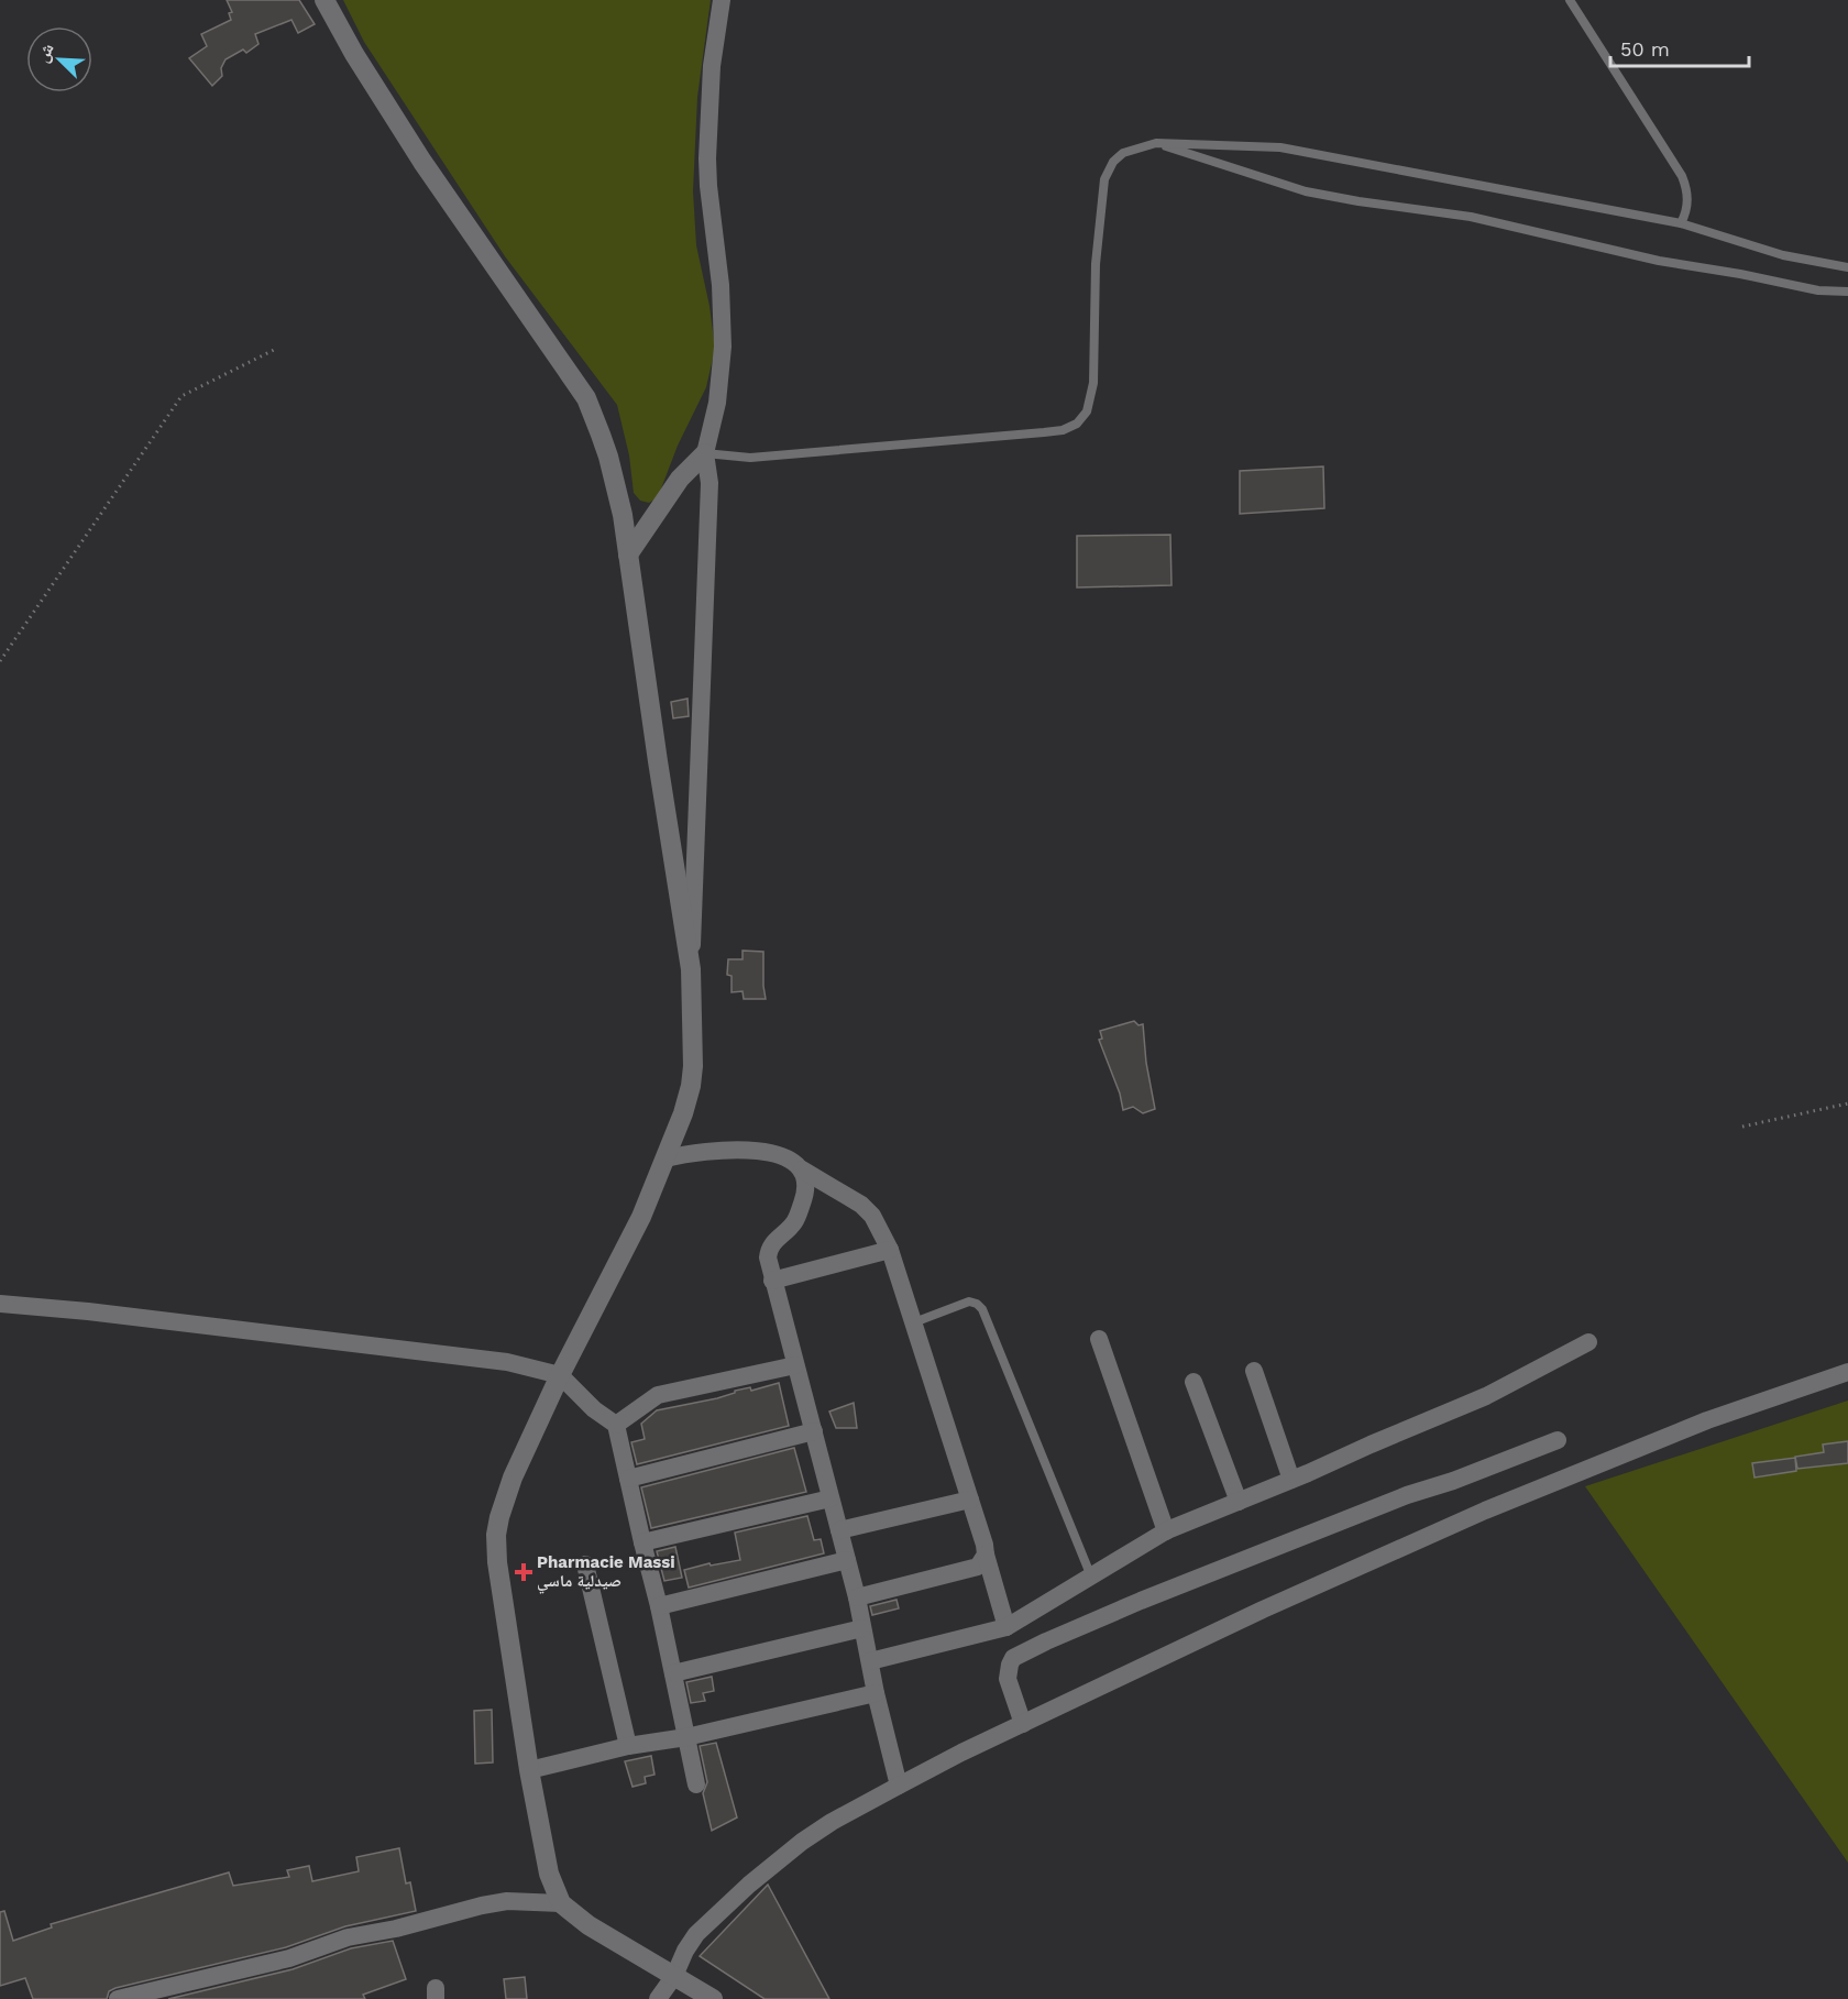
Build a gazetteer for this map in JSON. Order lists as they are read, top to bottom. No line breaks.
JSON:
{"places":{"health":["Pharmacie Massi صيدلية ماسي"]},"scale_bar":"50 m","north":"top left"}
